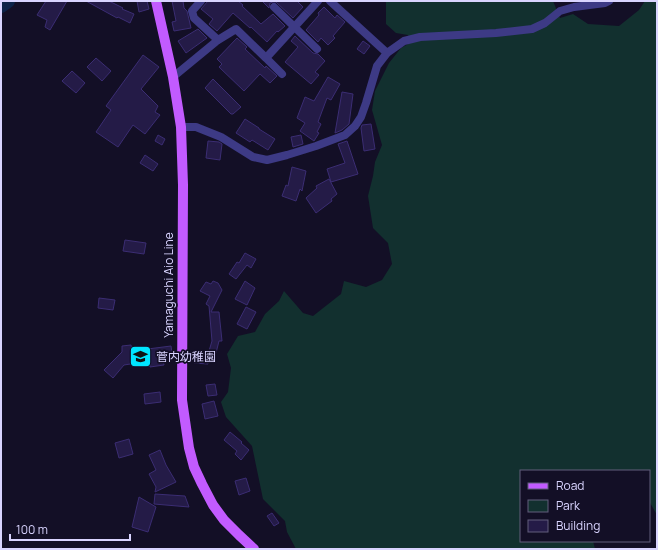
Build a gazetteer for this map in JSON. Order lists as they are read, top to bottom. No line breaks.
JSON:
{"streets":{"main road":["Yamaguchi Aio Line"]},"places":{"school or university":["菅内幼稚園"]},"legend":["Road","Park","Building"],"scale_bar":"100 m"}
